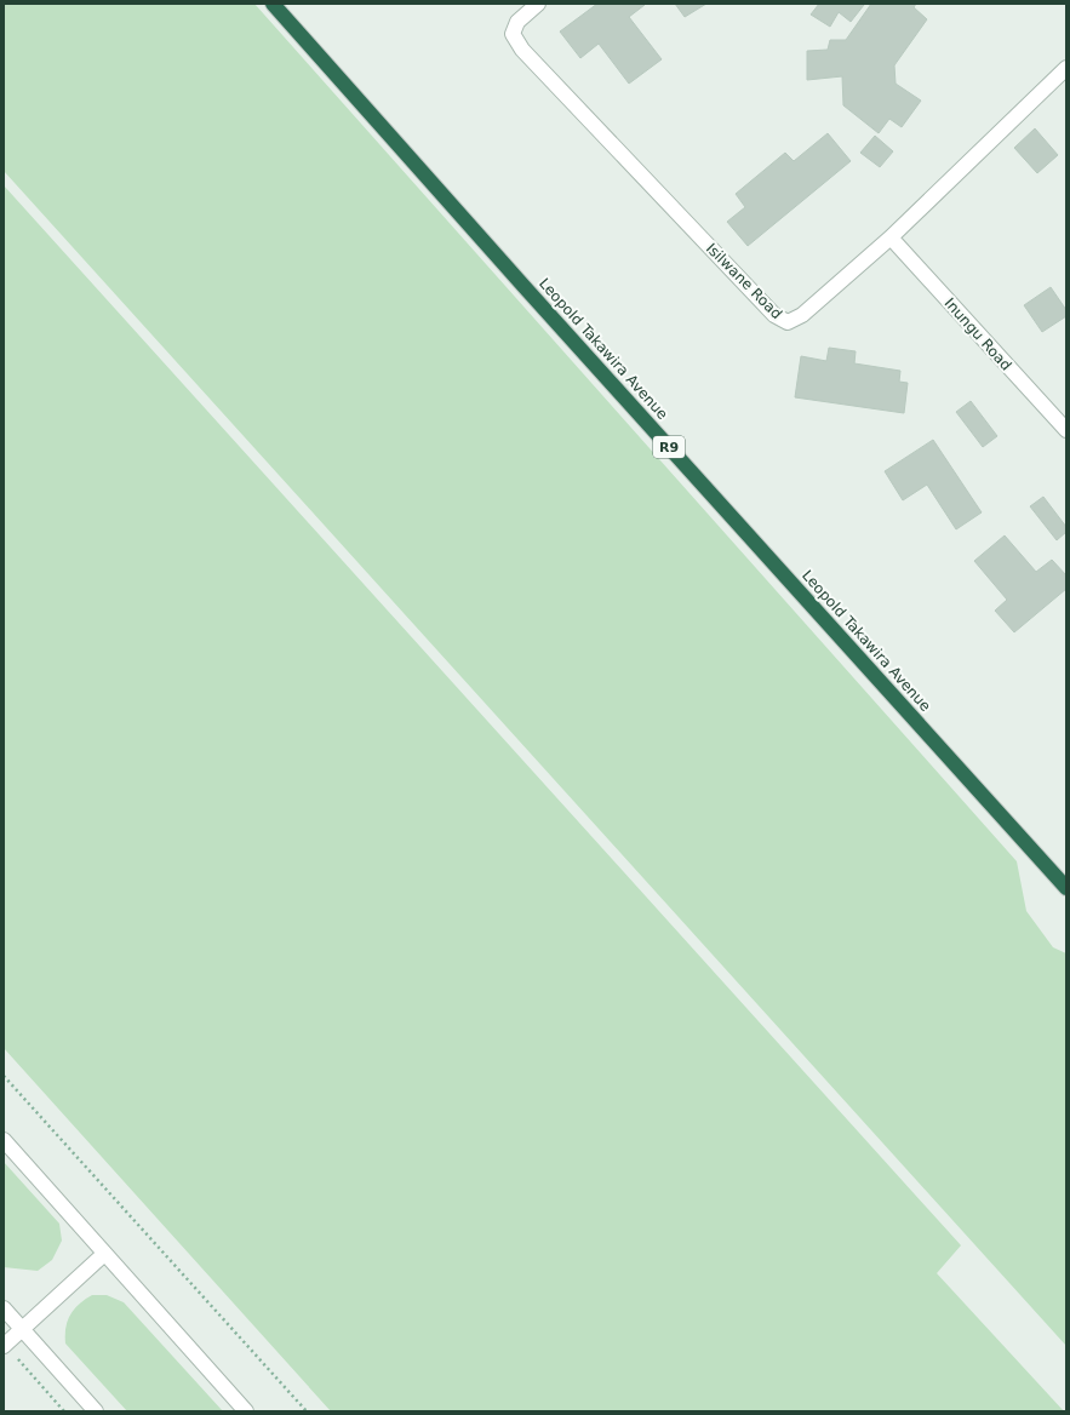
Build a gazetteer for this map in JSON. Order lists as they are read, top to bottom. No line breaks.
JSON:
{"streets":{"highway":["Leopold Takawira Avenue","R9"],"street":["Isilwane Road","Inungu Road"]},"crossings":[["Isilwane Road","Inungu Road"]]}
